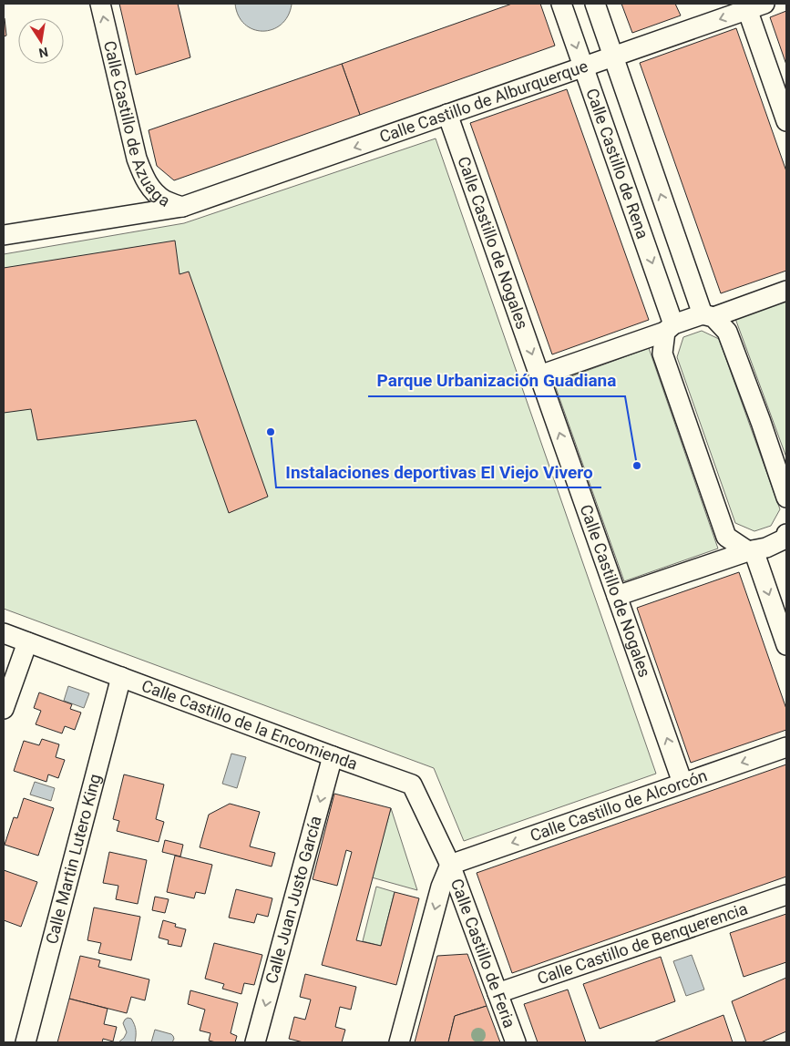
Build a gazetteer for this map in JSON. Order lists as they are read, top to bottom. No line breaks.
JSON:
{"streets":{"street":["Calle Castillo de Alburquerque","Calle Castillo de Azuaga","Calle Castillo de Rena","Calle Castillo de Nogales","Calle Castillo de la Encomienda","Calle Castillo de Alcorcón","Calle Martin Lutero King","Calle Juan Justo García","Calle Castillo de Benquerencia","Calle Castillo de Feria"]},"crossings":[["Calle Castillo de Alburquerque","Calle Castillo de Azuaga"],["Calle Castillo de Alburquerque","Calle Castillo de Rena"],["Calle Castillo de Alburquerque","Calle Castillo de Nogales"],["Calle Castillo de Nogales","Calle Castillo de Alcorcón"],["Calle Castillo de la Encomienda","Calle Castillo de Alcorcón"],["Calle Castillo de la Encomienda","Calle Martin Lutero King"],["Calle Castillo de la Encomienda","Calle Juan Justo García"],["Calle Castillo de la Encomienda","Calle Castillo de Feria"],["Calle Castillo de Alcorcón","Calle Castillo de Feria"],["Calle Castillo de Benquerencia","Calle Castillo de Feria"]],"one_way":["Calle Castillo de Alburquerque","Calle Castillo de Azuaga","Calle Castillo de Alcorcón"],"places":["Instalaciones deportivas El Viejo Vivero","Parque Urbanización Guadiana"],"north":"bottom"}
